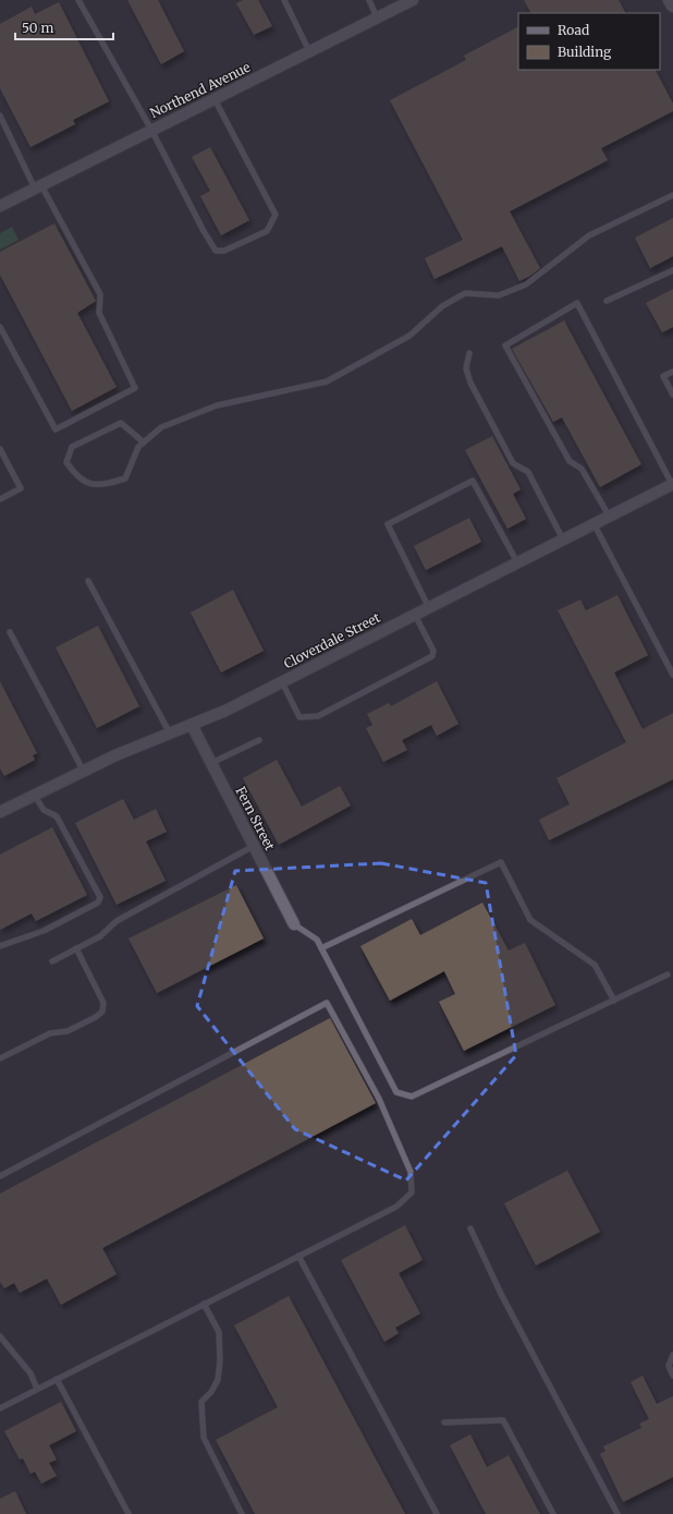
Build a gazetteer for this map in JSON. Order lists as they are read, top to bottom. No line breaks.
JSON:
{"streets":{"street":["Northend Avenue","Cloverdale Street","Fern Street"]},"crossings":[["Cloverdale Street","Fern Street"]],"legend":["Road","Building"],"scale_bar":"50 m"}
